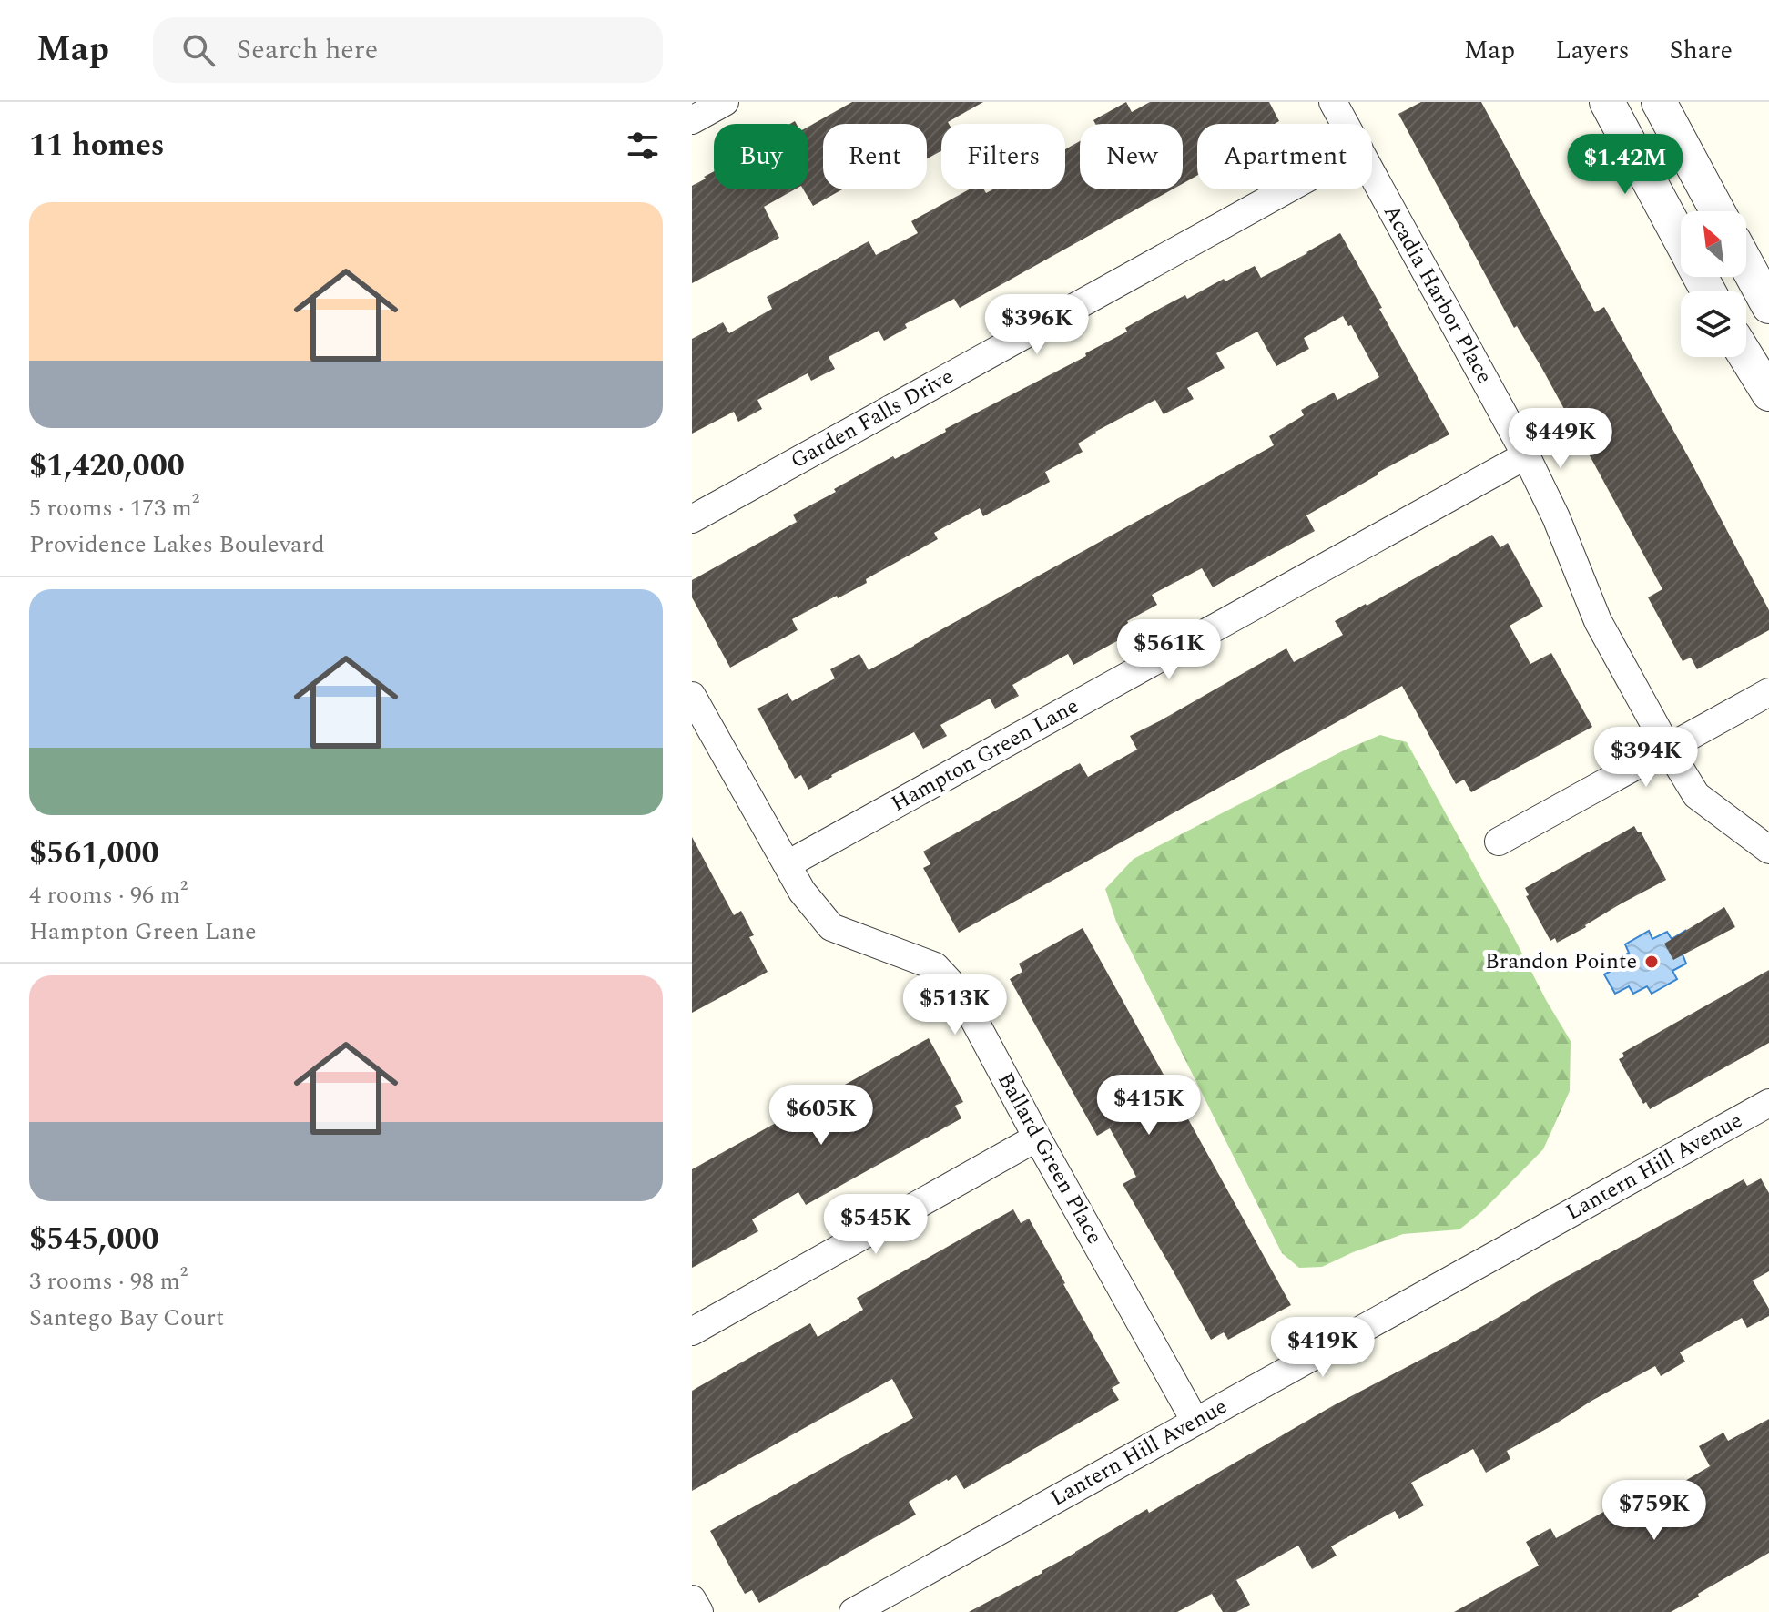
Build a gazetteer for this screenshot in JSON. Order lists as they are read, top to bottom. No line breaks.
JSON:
{"streets":{"street":["Acadia Harbor Place","Garden Falls Drive","Hampton Green Lane","Ballard Green Place","Lantern Hill Avenue"]},"crossings":[["Acadia Harbor Place","Hampton Green Lane"],["Hampton Green Lane","Ballard Green Place"],["Ballard Green Place","Lantern Hill Avenue"]],"places":["Brandon Pointe"],"north":"top left","page":{"header":"Map","search":"Search here","nav":["Map","Layers","Share"],"heading":"11 homes","chip":["Buy","Rent","Filters","New","Apartment"],"price":["$1.42M","$396K","$449K","$561K","$394K","$513K","$415K","$605K","$545K","$419K","$759K"],"list":[{"name":"$1,420,000","note":"5 rooms · 173 m² · Providence Lakes Boulevard"},{"name":"$561,000","note":"4 rooms · 96 m² · Hampton Green Lane"},{"name":"$545,000","note":"3 rooms · 98 m² · Santego Bay Court"}]}}
